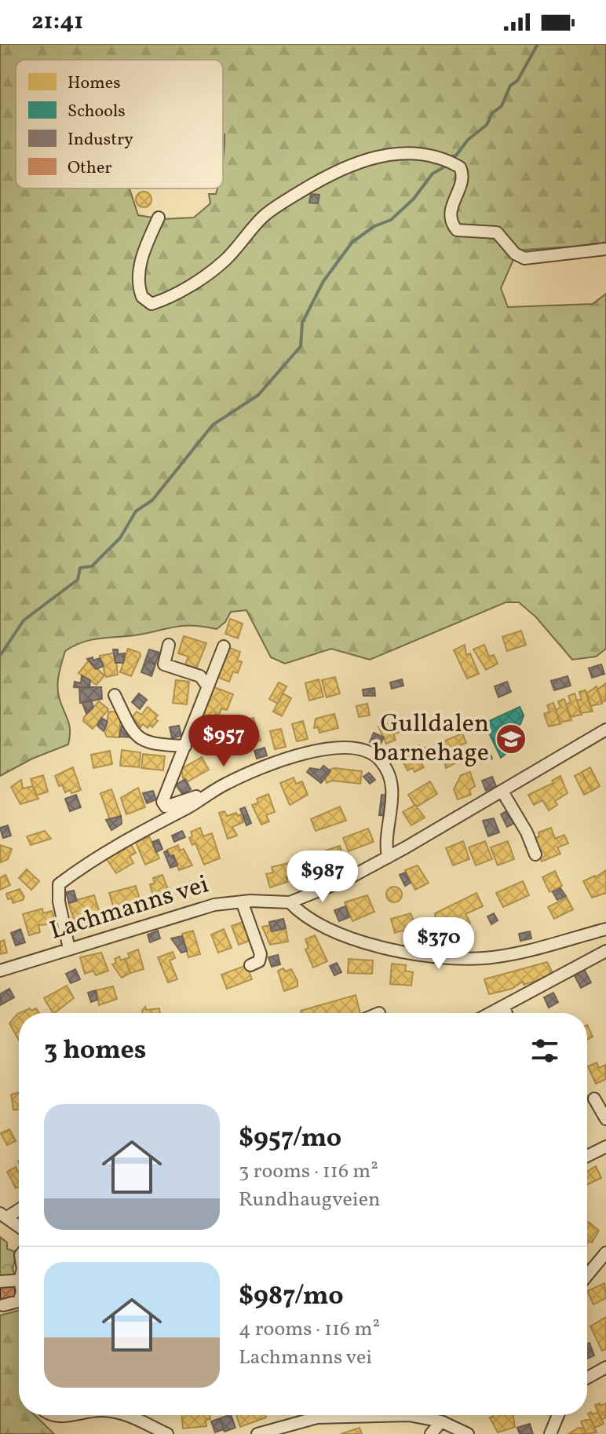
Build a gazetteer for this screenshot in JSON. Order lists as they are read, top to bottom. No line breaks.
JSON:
{"streets":{"street":["Lachmanns vei"]},"places":{"school or university":["Gulldalen barnehage"]},"legend":["Homes","Schools","Industry","Other"],"page":{"status":"21:41","price":["$957","$987","$370"],"heading":"3 homes","list":[{"name":"$957/mo","note":"3 rooms · 116 m² · Rundhaugveien"},{"name":"$987/mo","note":"4 rooms · 116 m² · Lachmanns vei"}]}}
